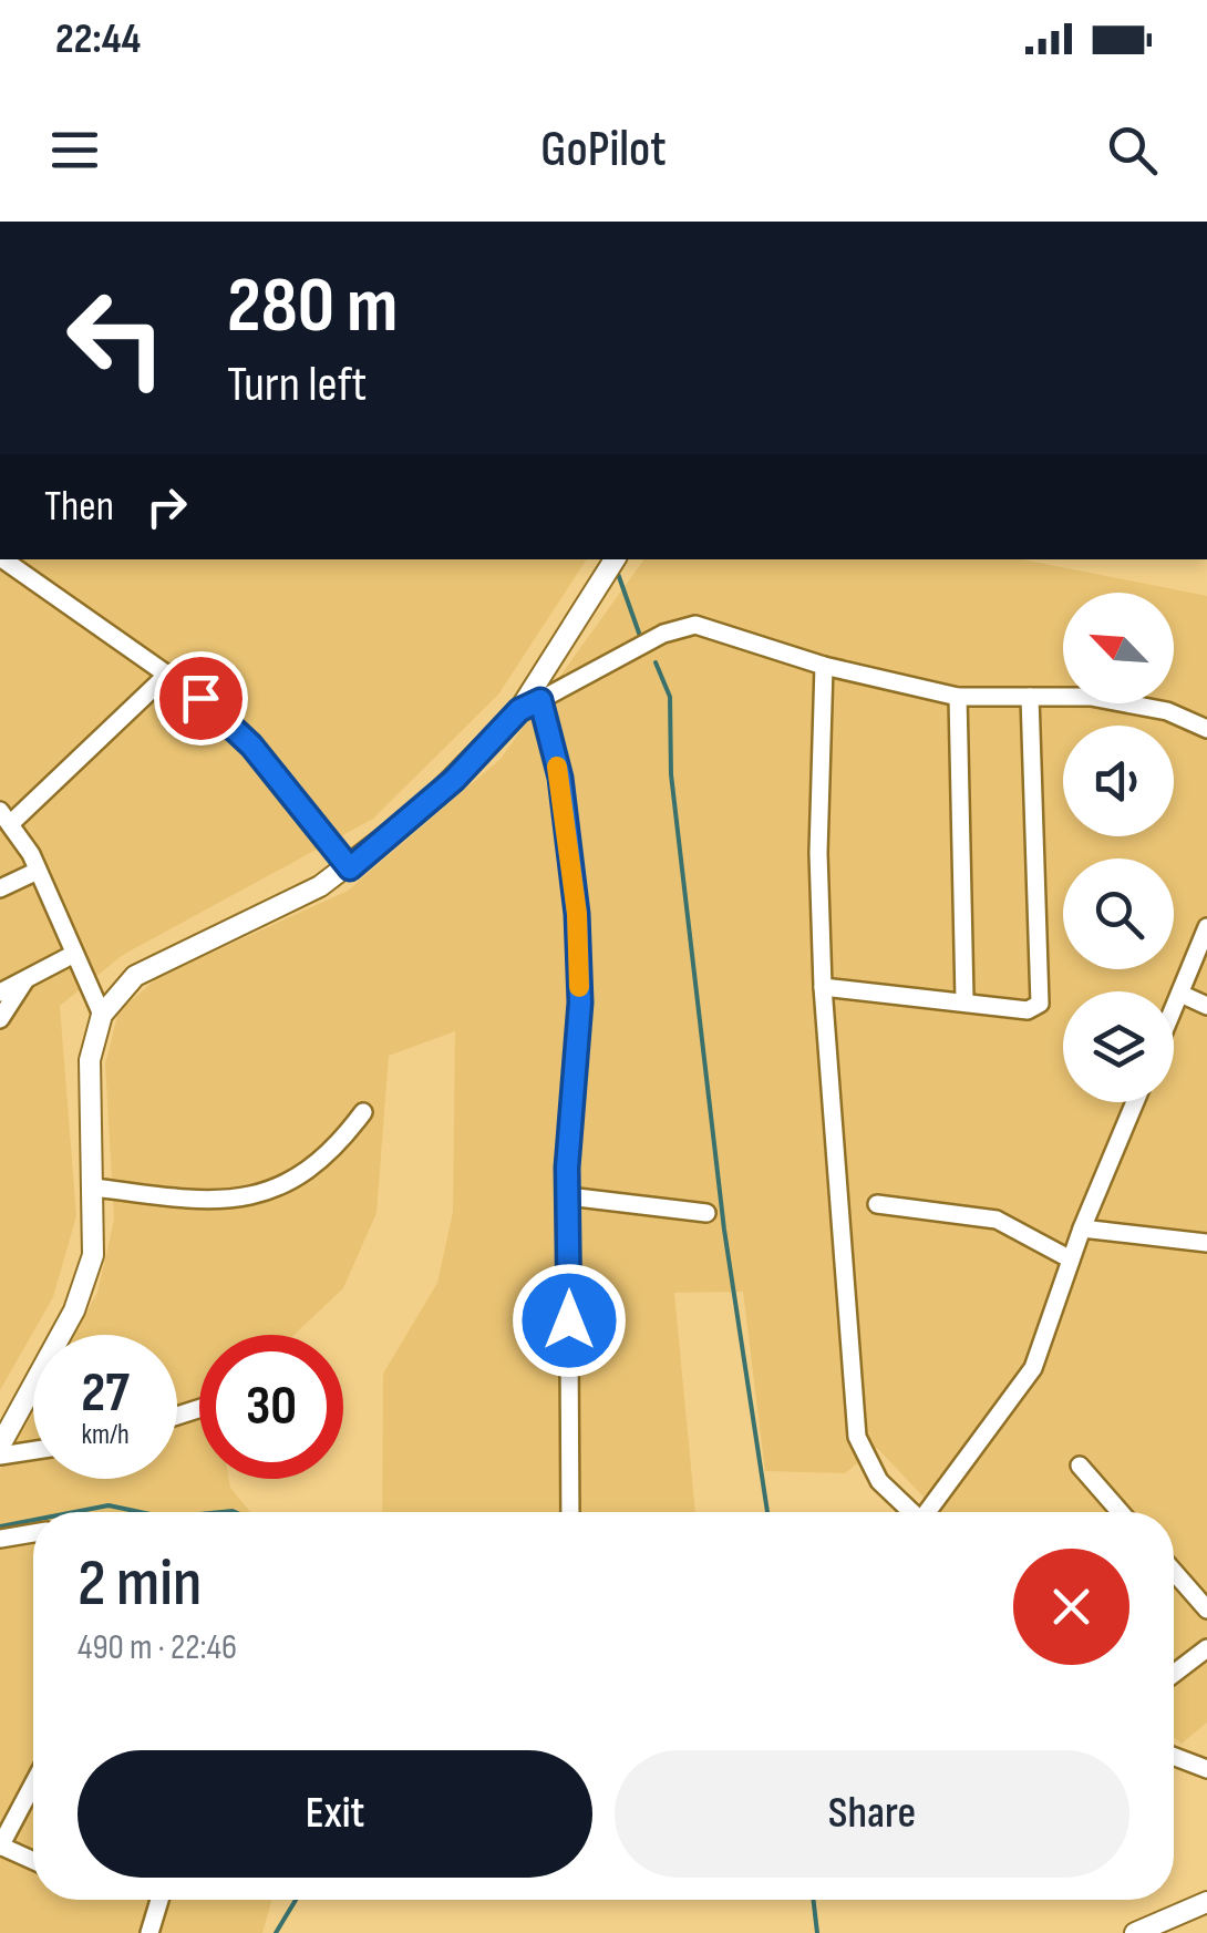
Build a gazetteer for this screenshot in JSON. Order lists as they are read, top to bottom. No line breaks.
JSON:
{"north":"top left","page":{"status":"22:44","header":"GoPilot","turn":["280 m","Turn left"],"then":"Then","speed":"27 km/h","limit":"30","heading":["2 min","490 m · 22:46"],"buttons":["Exit","Share"]}}
